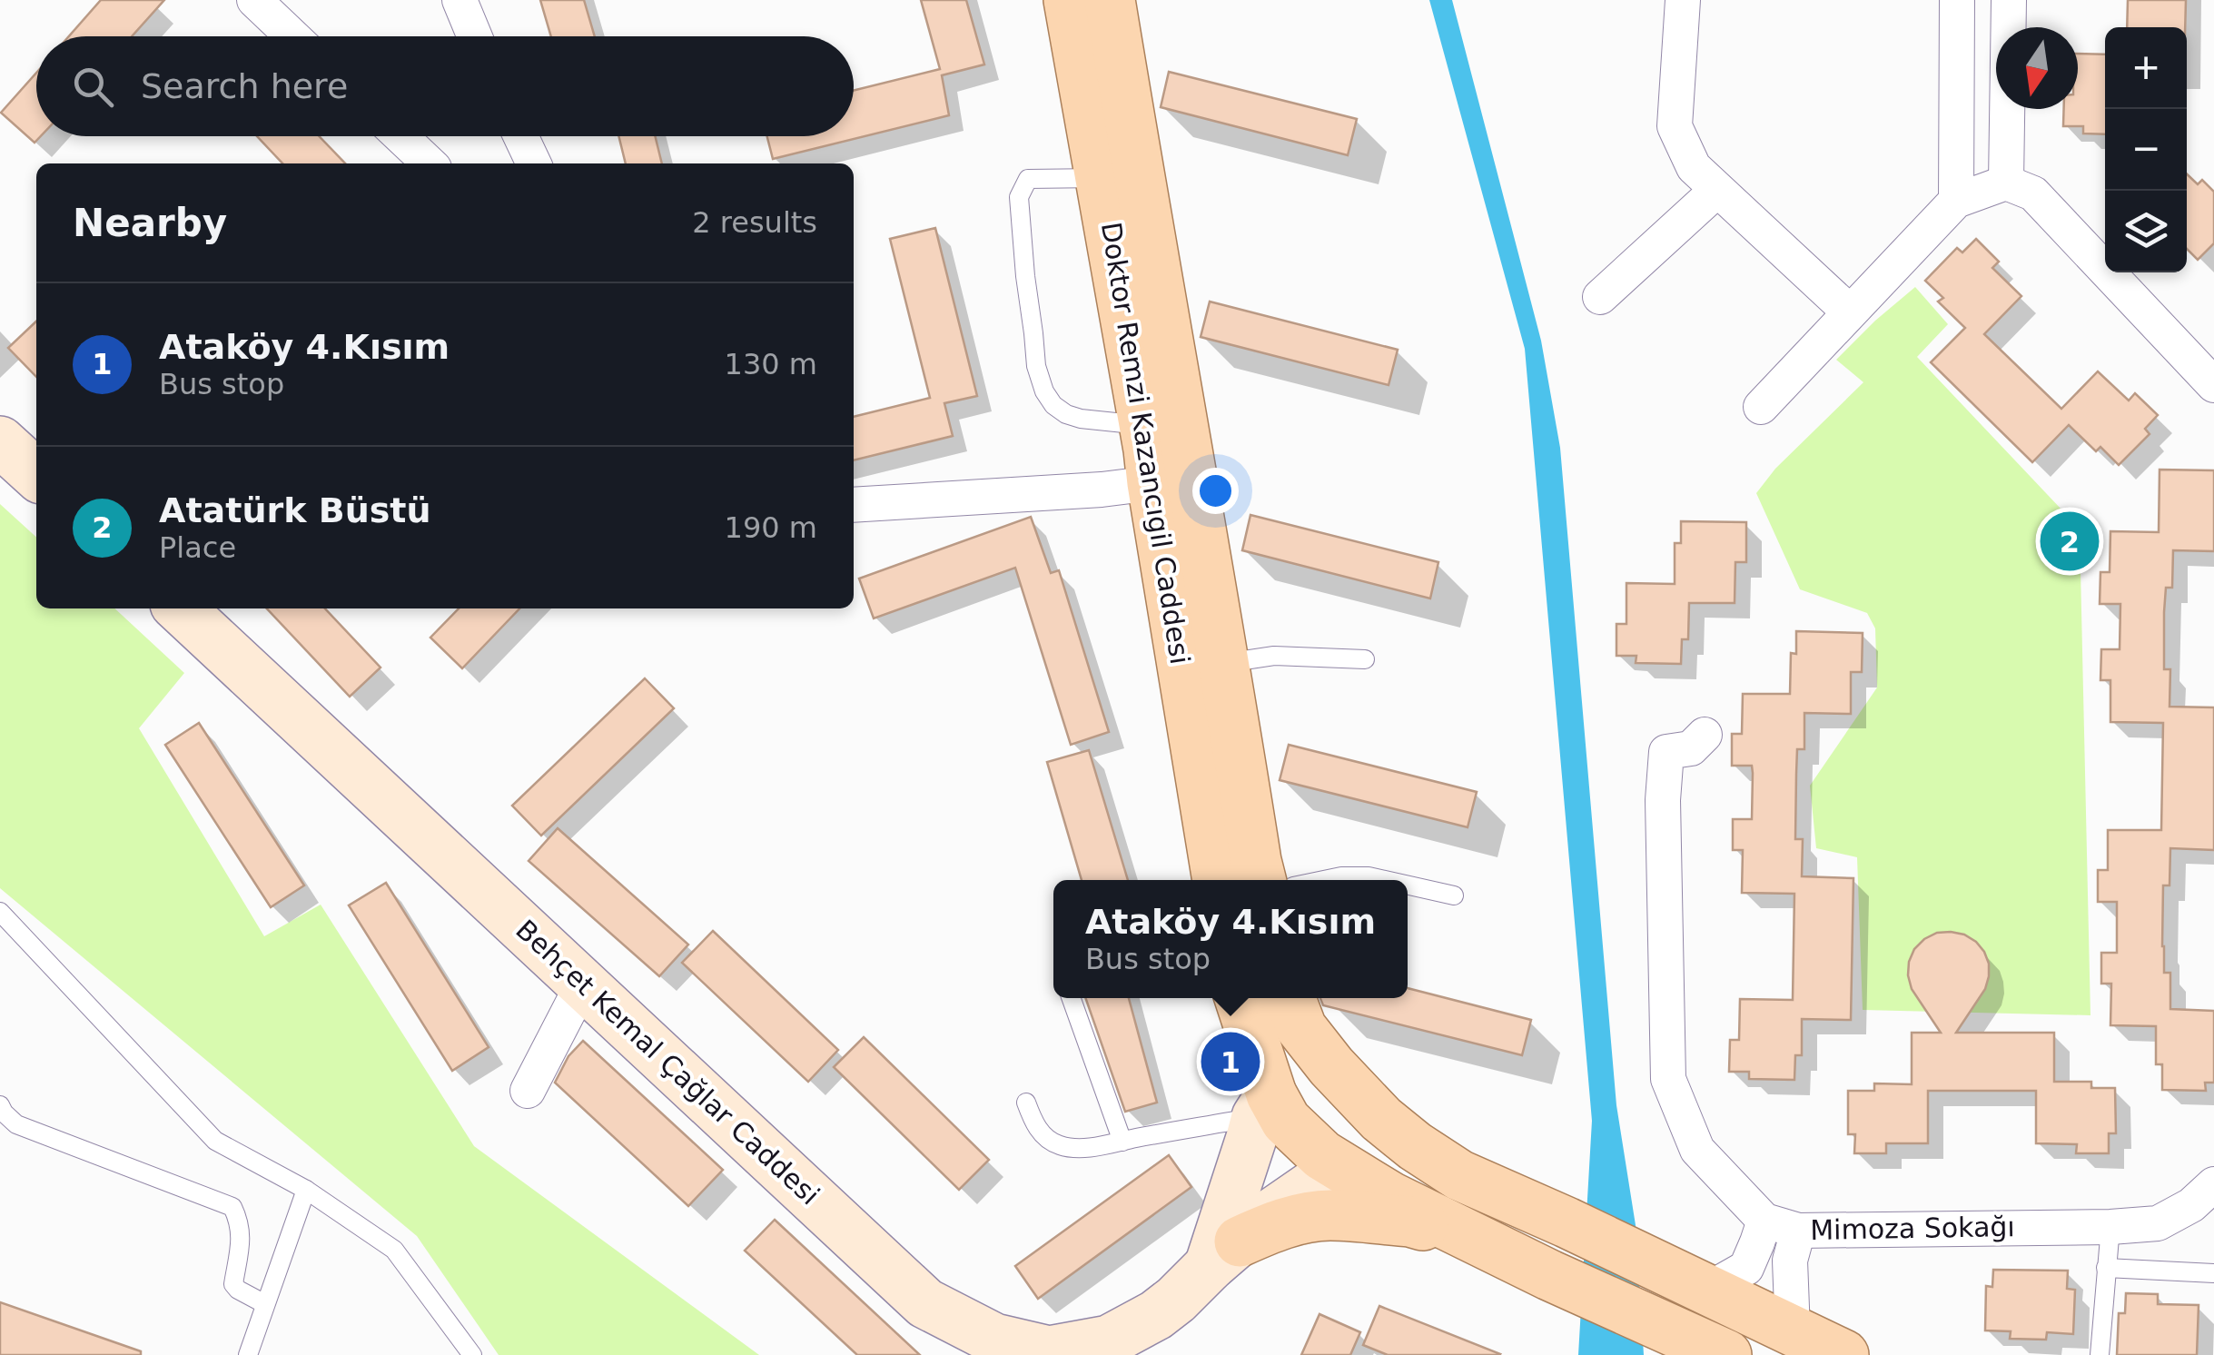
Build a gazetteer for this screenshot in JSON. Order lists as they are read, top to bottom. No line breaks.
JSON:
{"streets":{"main road":["Doktor Remzi Kazancıgil Caddesi","Behçet Kemal Çağlar Caddesi"],"street":["Mimoza Sokağı"]},"north":"bottom","page":{"map_buttons":["+","−"],"search":"Search here","heading":["Nearby","2 results"],"list":[{"mark":"1","name":"Ataköy 4.Kısım","note":"Bus stop","value":"130 m"},{"mark":"2","name":"Atatürk Büstü","note":"Place","value":"190 m"}],"pins":["2","1"],"popup":["Ataköy 4.Kısım","Bus stop"]}}
